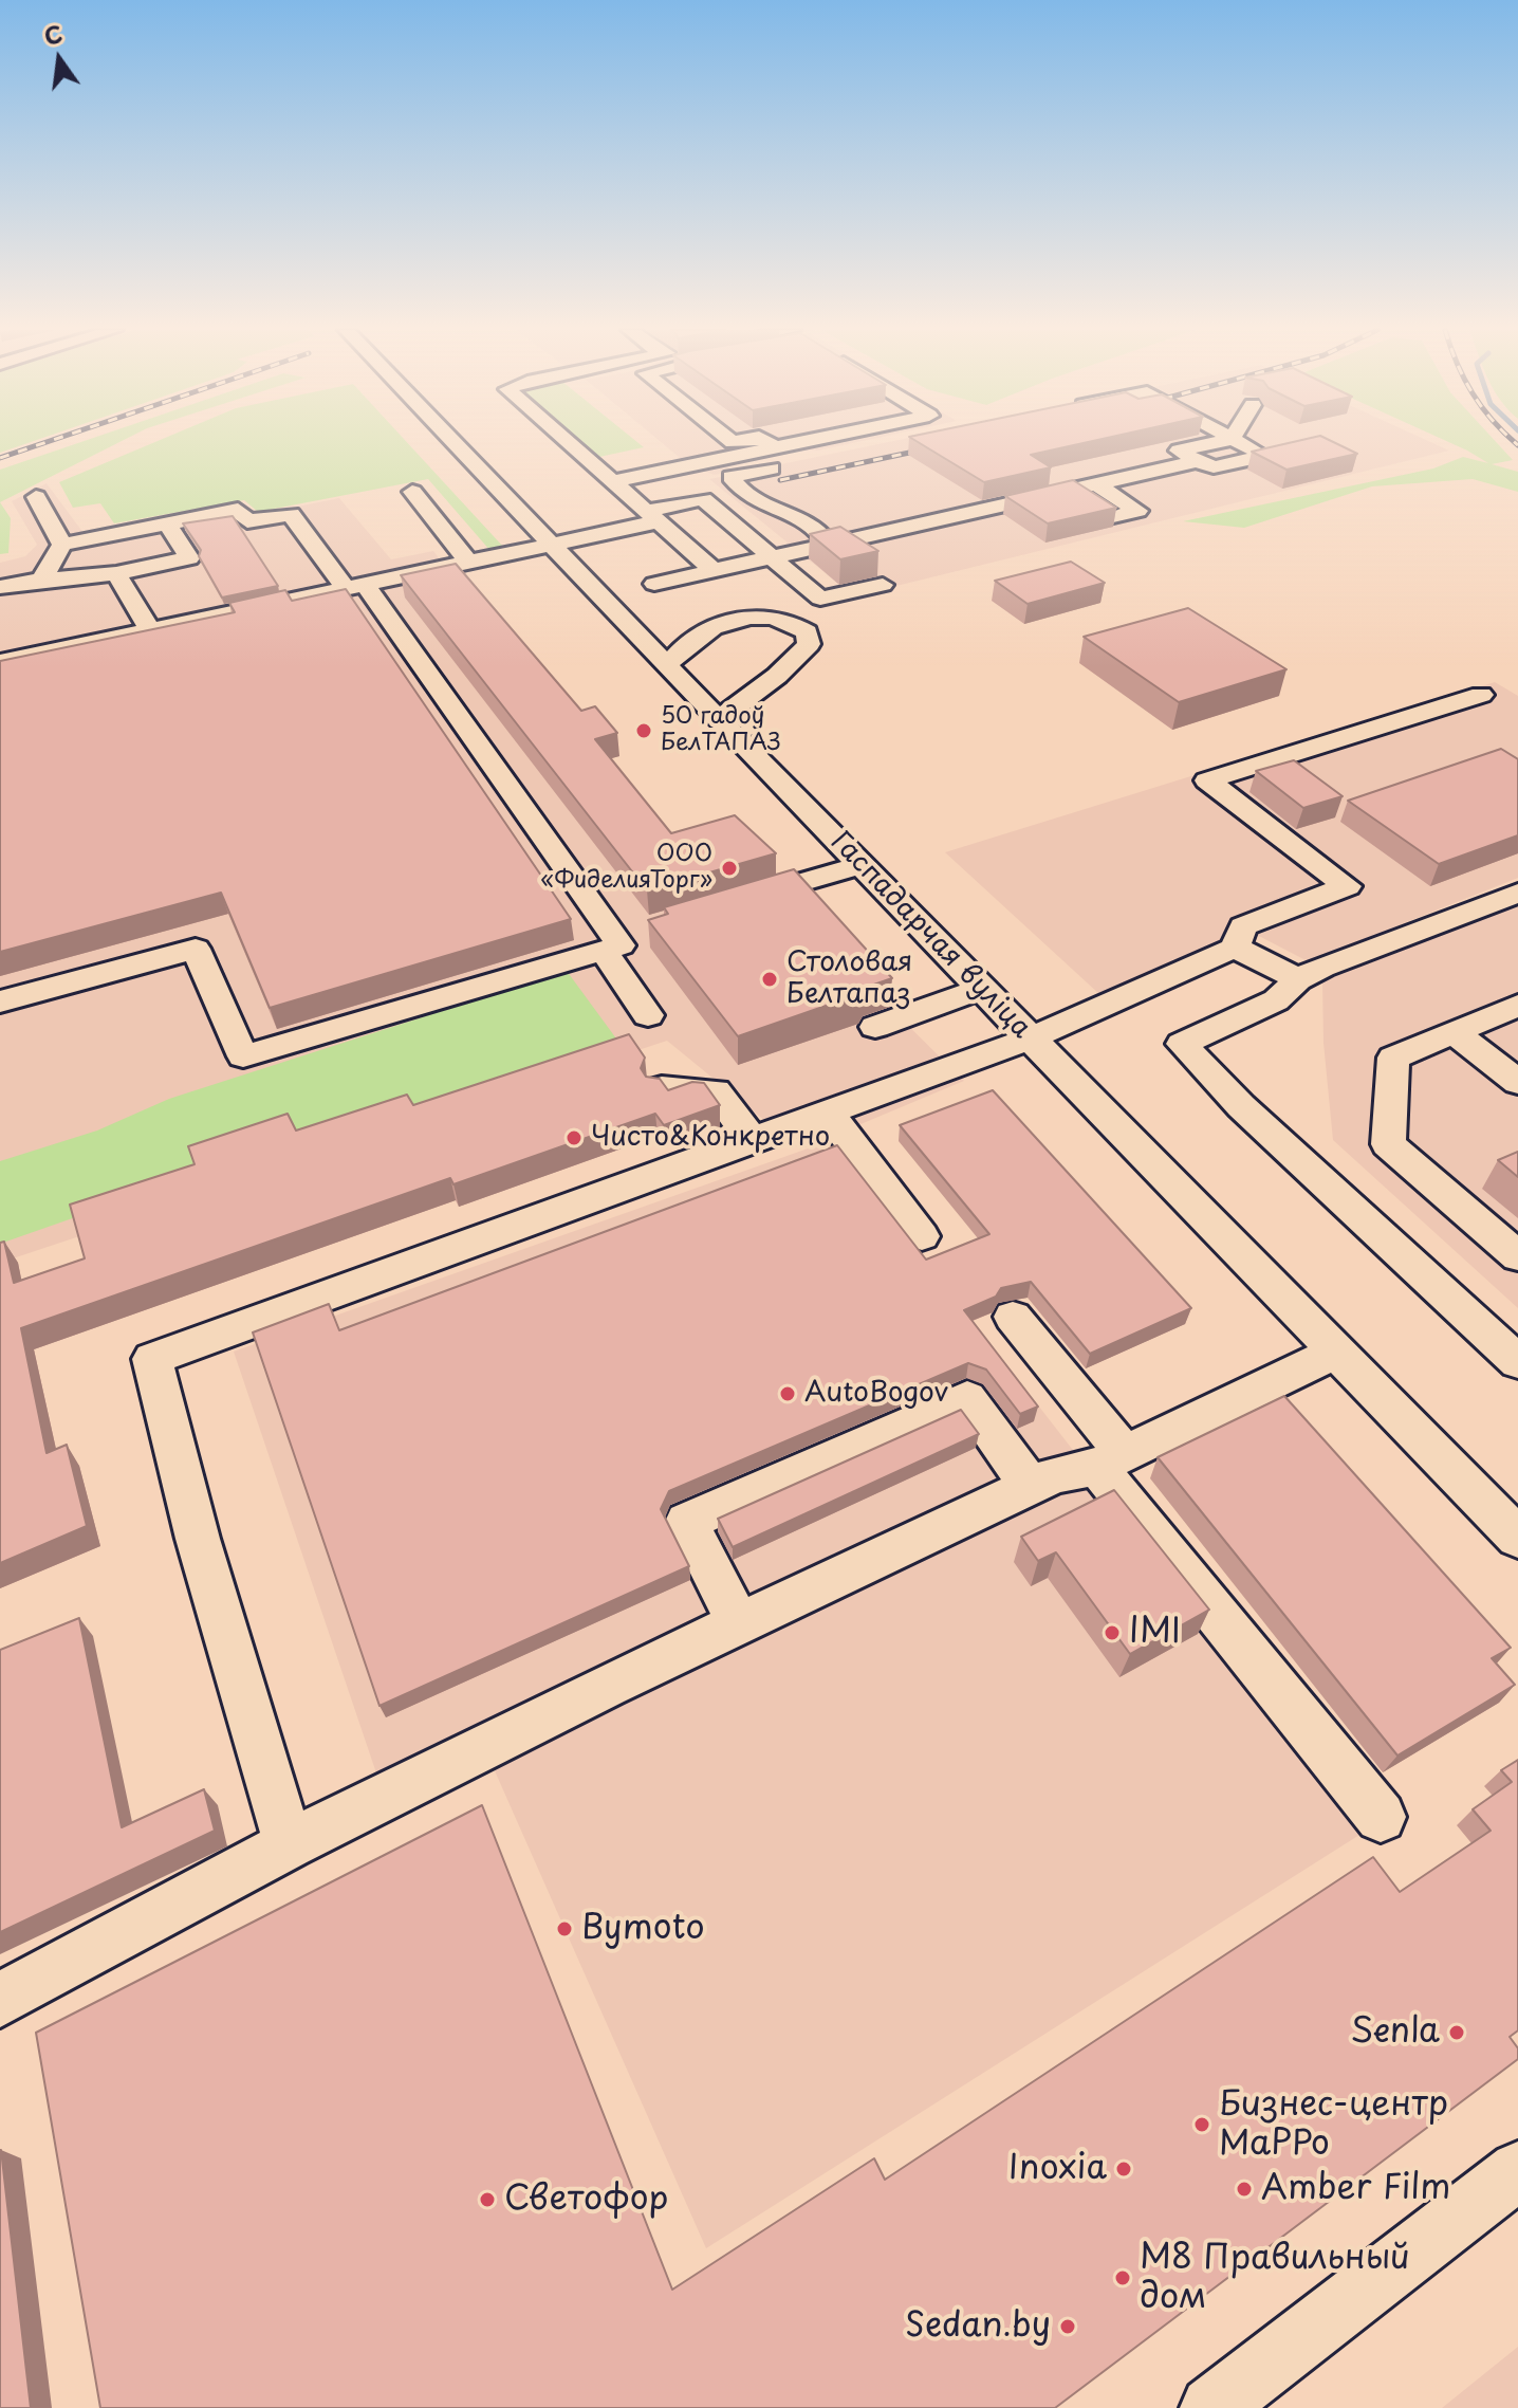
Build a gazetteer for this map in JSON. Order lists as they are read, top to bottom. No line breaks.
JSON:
{"streets":{"street":["Гаспадарчая вуліца"]},"places":["50 гадоў БелТАПАЗ","ООО «ФиделияТорг»","Столовая Белтапаз","Чисто&Конкретно","AutoBogov","IMI","Bymoto","Senla","Бизнес-центр МаРРо","Inoxia","Amber Film","Светофор","М8 Правильный дом","Sedan.by"],"north":"top"}
